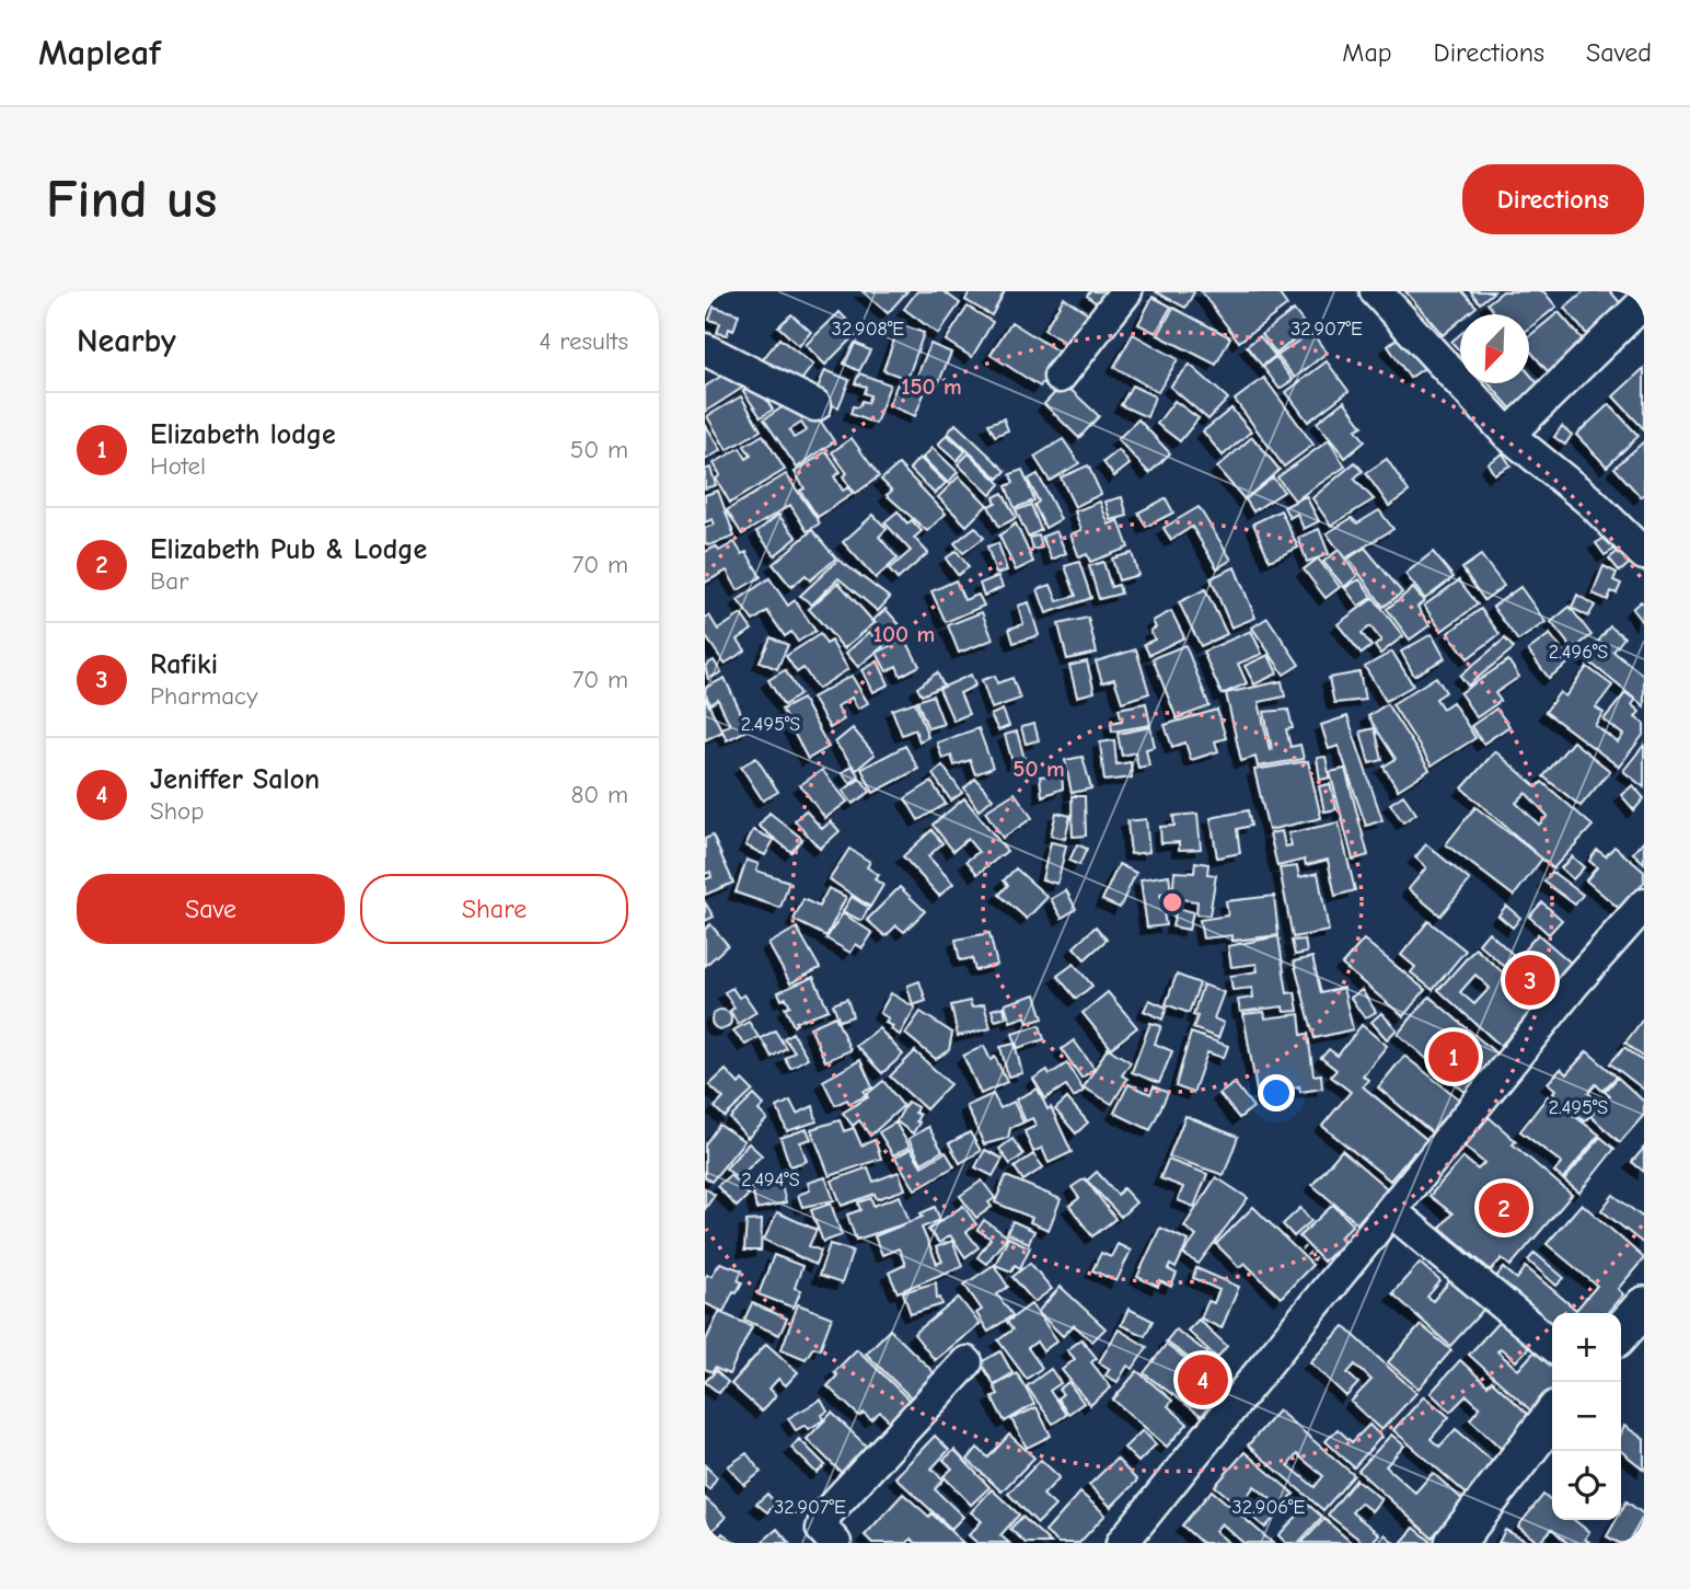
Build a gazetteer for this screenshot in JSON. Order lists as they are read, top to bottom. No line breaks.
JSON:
{"north":"bottom left","page":{"header":"Mapleaf","nav":["Map","Directions","Saved"],"buttons":["Directions",["Save","Share"]],"title":"Find us","heading":["Nearby","4 results"],"list":[{"mark":"1","name":"Elizabeth lodge","note":"Hotel","value":"50 m"},{"mark":"2","name":"Elizabeth Pub & Lodge","note":"Bar","value":"70 m"},{"mark":"3","name":"Rafiki","note":"Pharmacy","value":"70 m"},{"mark":"4","name":"Jeniffer Salon","note":"Shop","value":"80 m"}],"pins":["3","1","2","4"],"map_buttons":["+","−"]},"coordinates":["32.907°E","32.908°E","2.496°S","2.495°S","2.494°S","32.906°E"],"rings":["150 m","100 m","50 m"]}
